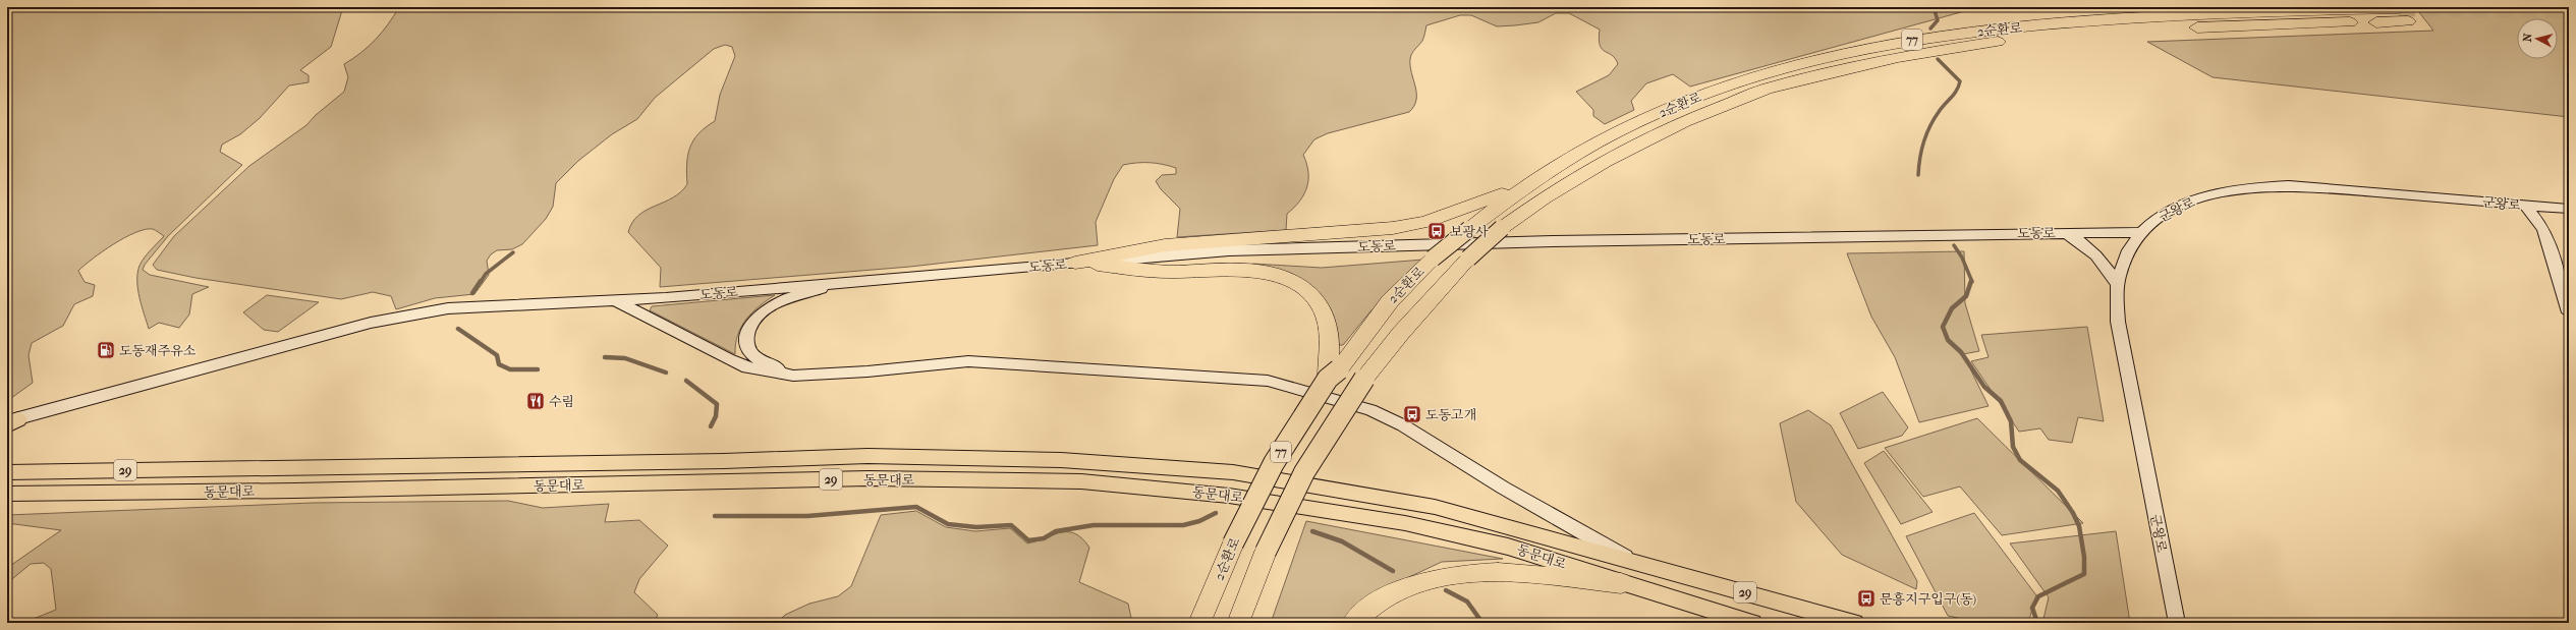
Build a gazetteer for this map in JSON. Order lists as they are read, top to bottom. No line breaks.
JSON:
{"streets":{"highway":["2순환로","77"],"main road":["군왕로","도동로","29","동문대로"]},"crossings":[["군왕로","도동로"],["도동로","동문대로"]],"places":{"bus stop":["보광사","도동고개","문흥지구입구(동)"],"fuel station":["도동재주유소"],"restaurant":["수림"]},"north":"left"}
